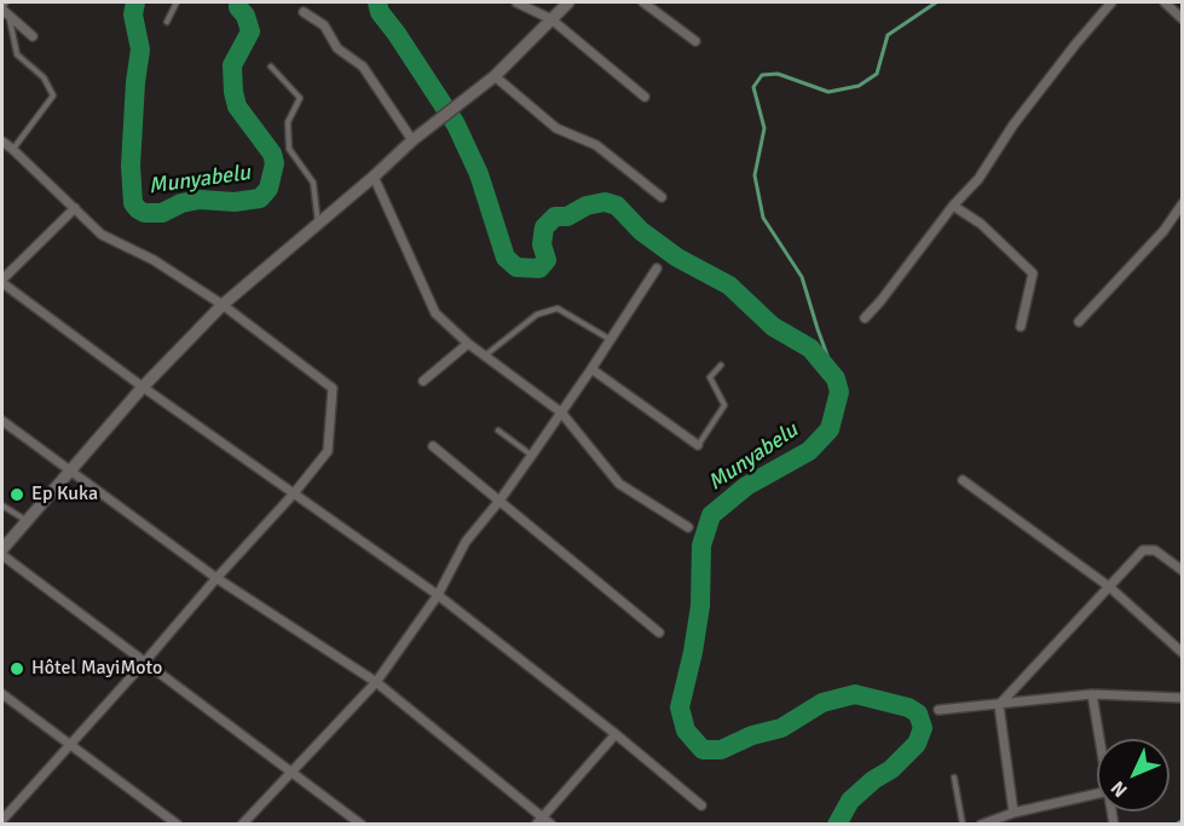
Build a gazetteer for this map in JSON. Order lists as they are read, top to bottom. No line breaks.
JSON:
{"water":["Munyabelu"],"places":["Ep Kuka","Hôtel MayiMoto"],"north":"bottom left"}
